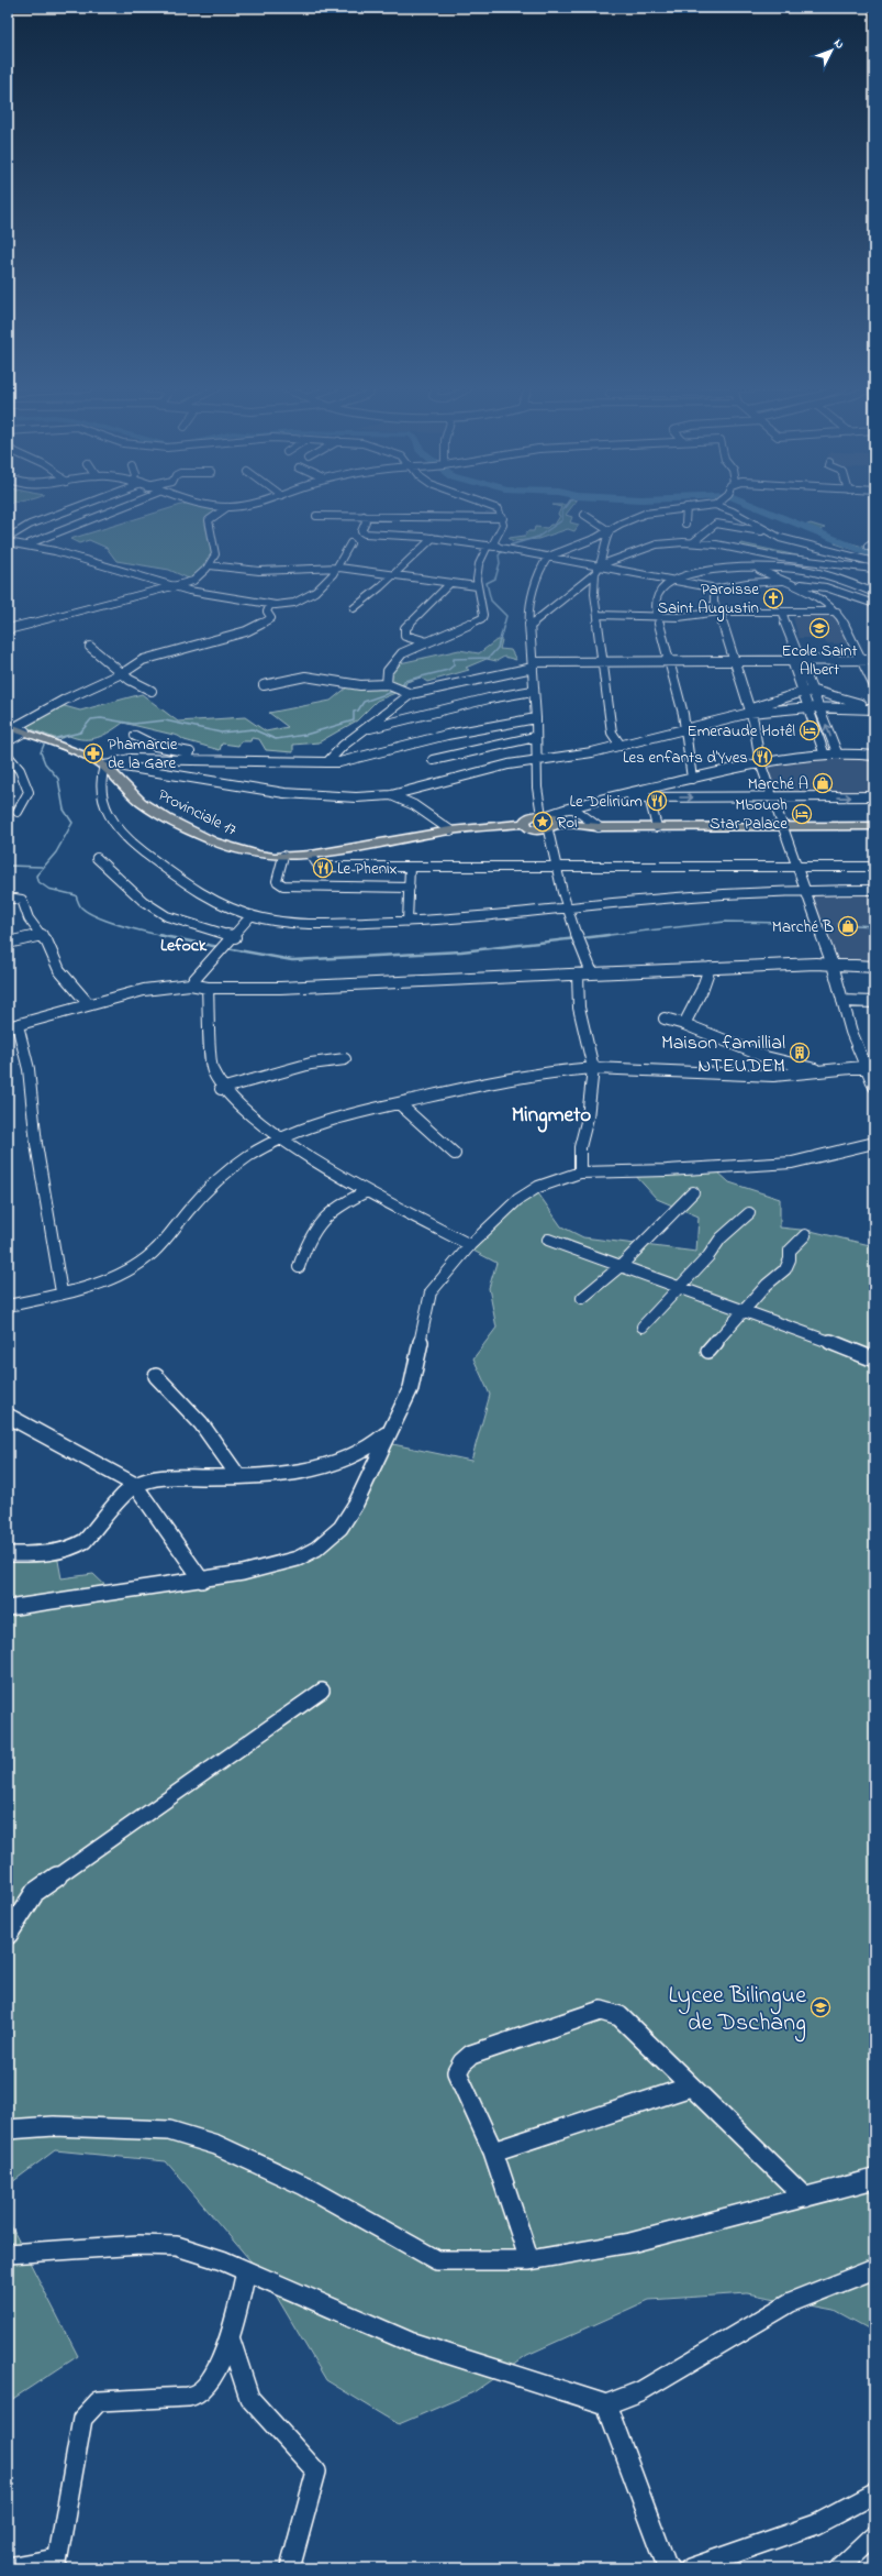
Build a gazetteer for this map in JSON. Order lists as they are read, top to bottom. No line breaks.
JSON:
{"streets":{"main road":["Provinciale 17"]},"districts":["Lefock","Mingmeto"],"places":{"church":["Paroisse Saint Augustin"],"school or university":["Ecole Saint Albert","Lycee Bilingue de Dschang"],"hotel":["Emeraude Hotêl","Mbouoh Star Palace"],"pharmacy":["Phamarcie de la Gare"],"restaurant":["Les enfants d'Yves","Le Delirium","Le Phenix"],"shop":["Marché A","Marché B"],"place":["Roi"],"building":["Maison famillial NTEUDEM"]},"north":"top right"}
